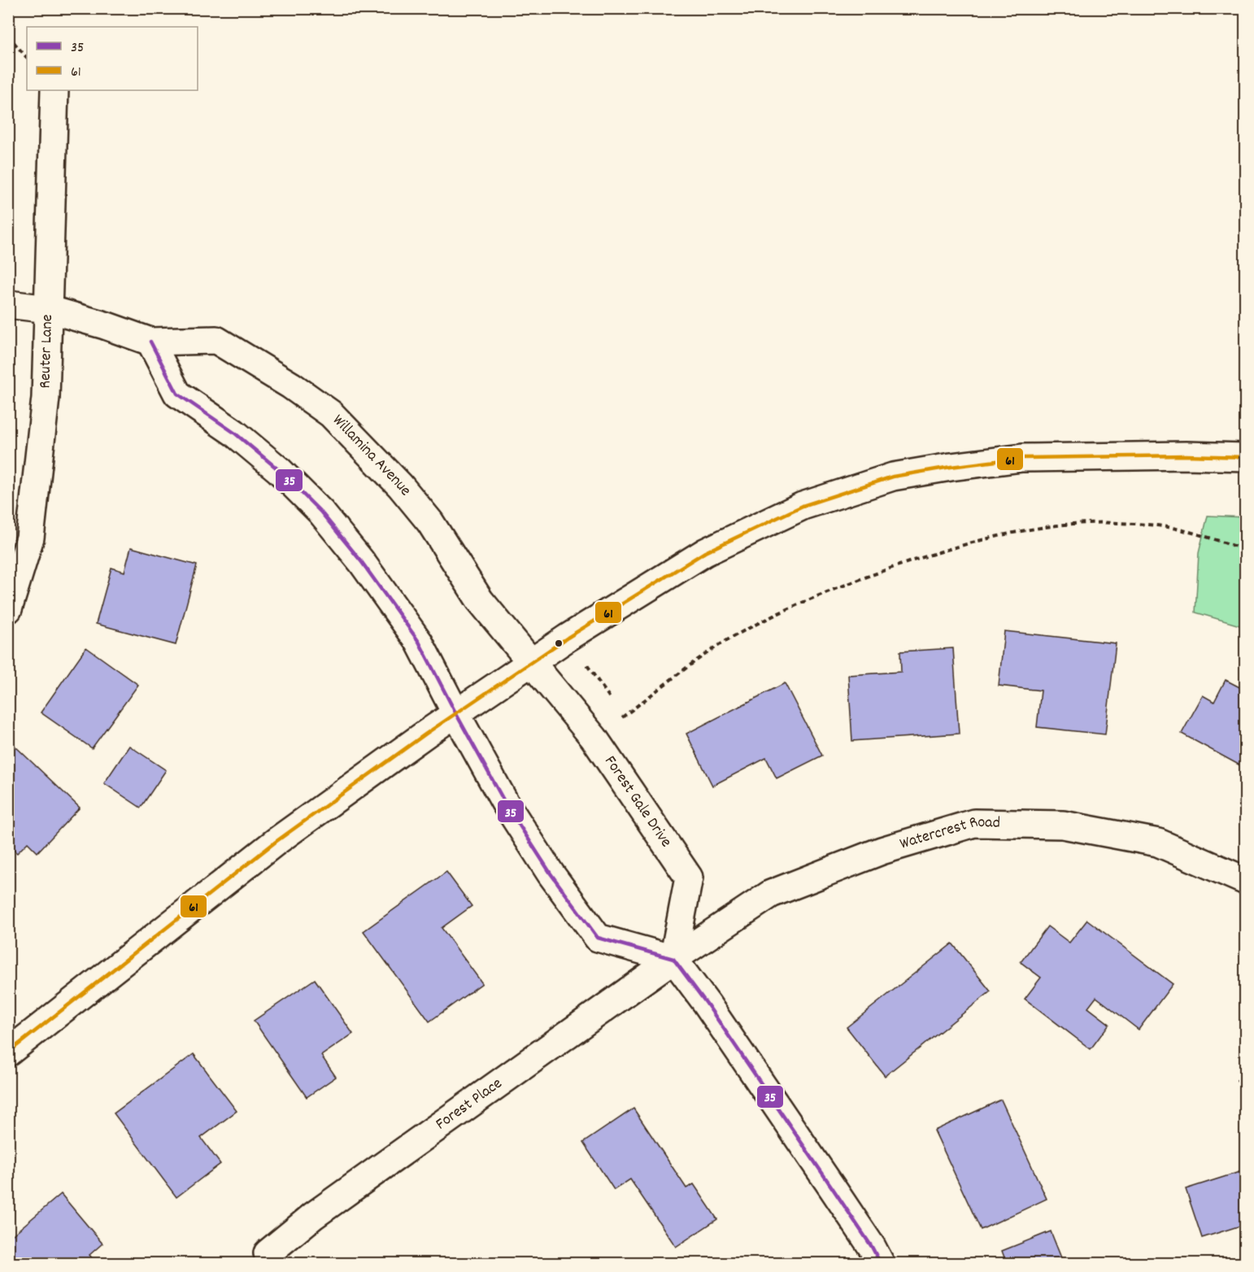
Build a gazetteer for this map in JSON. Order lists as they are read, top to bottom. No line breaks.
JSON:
{"streets":{"street":["Reuter Lane","Willamina Avenue","Forest Gale Drive","Watercrest Road","Forest Place"]},"crossings":[["Reuter Lane","Willamina Avenue"],["Willamina Avenue","Forest Gale Drive"],["Forest Gale Drive","Watercrest Road"],["Forest Gale Drive","Forest Place"],["Watercrest Road","Forest Place"]],"lines":["transit line 35","transit line 61"],"legend":["35","61"]}
